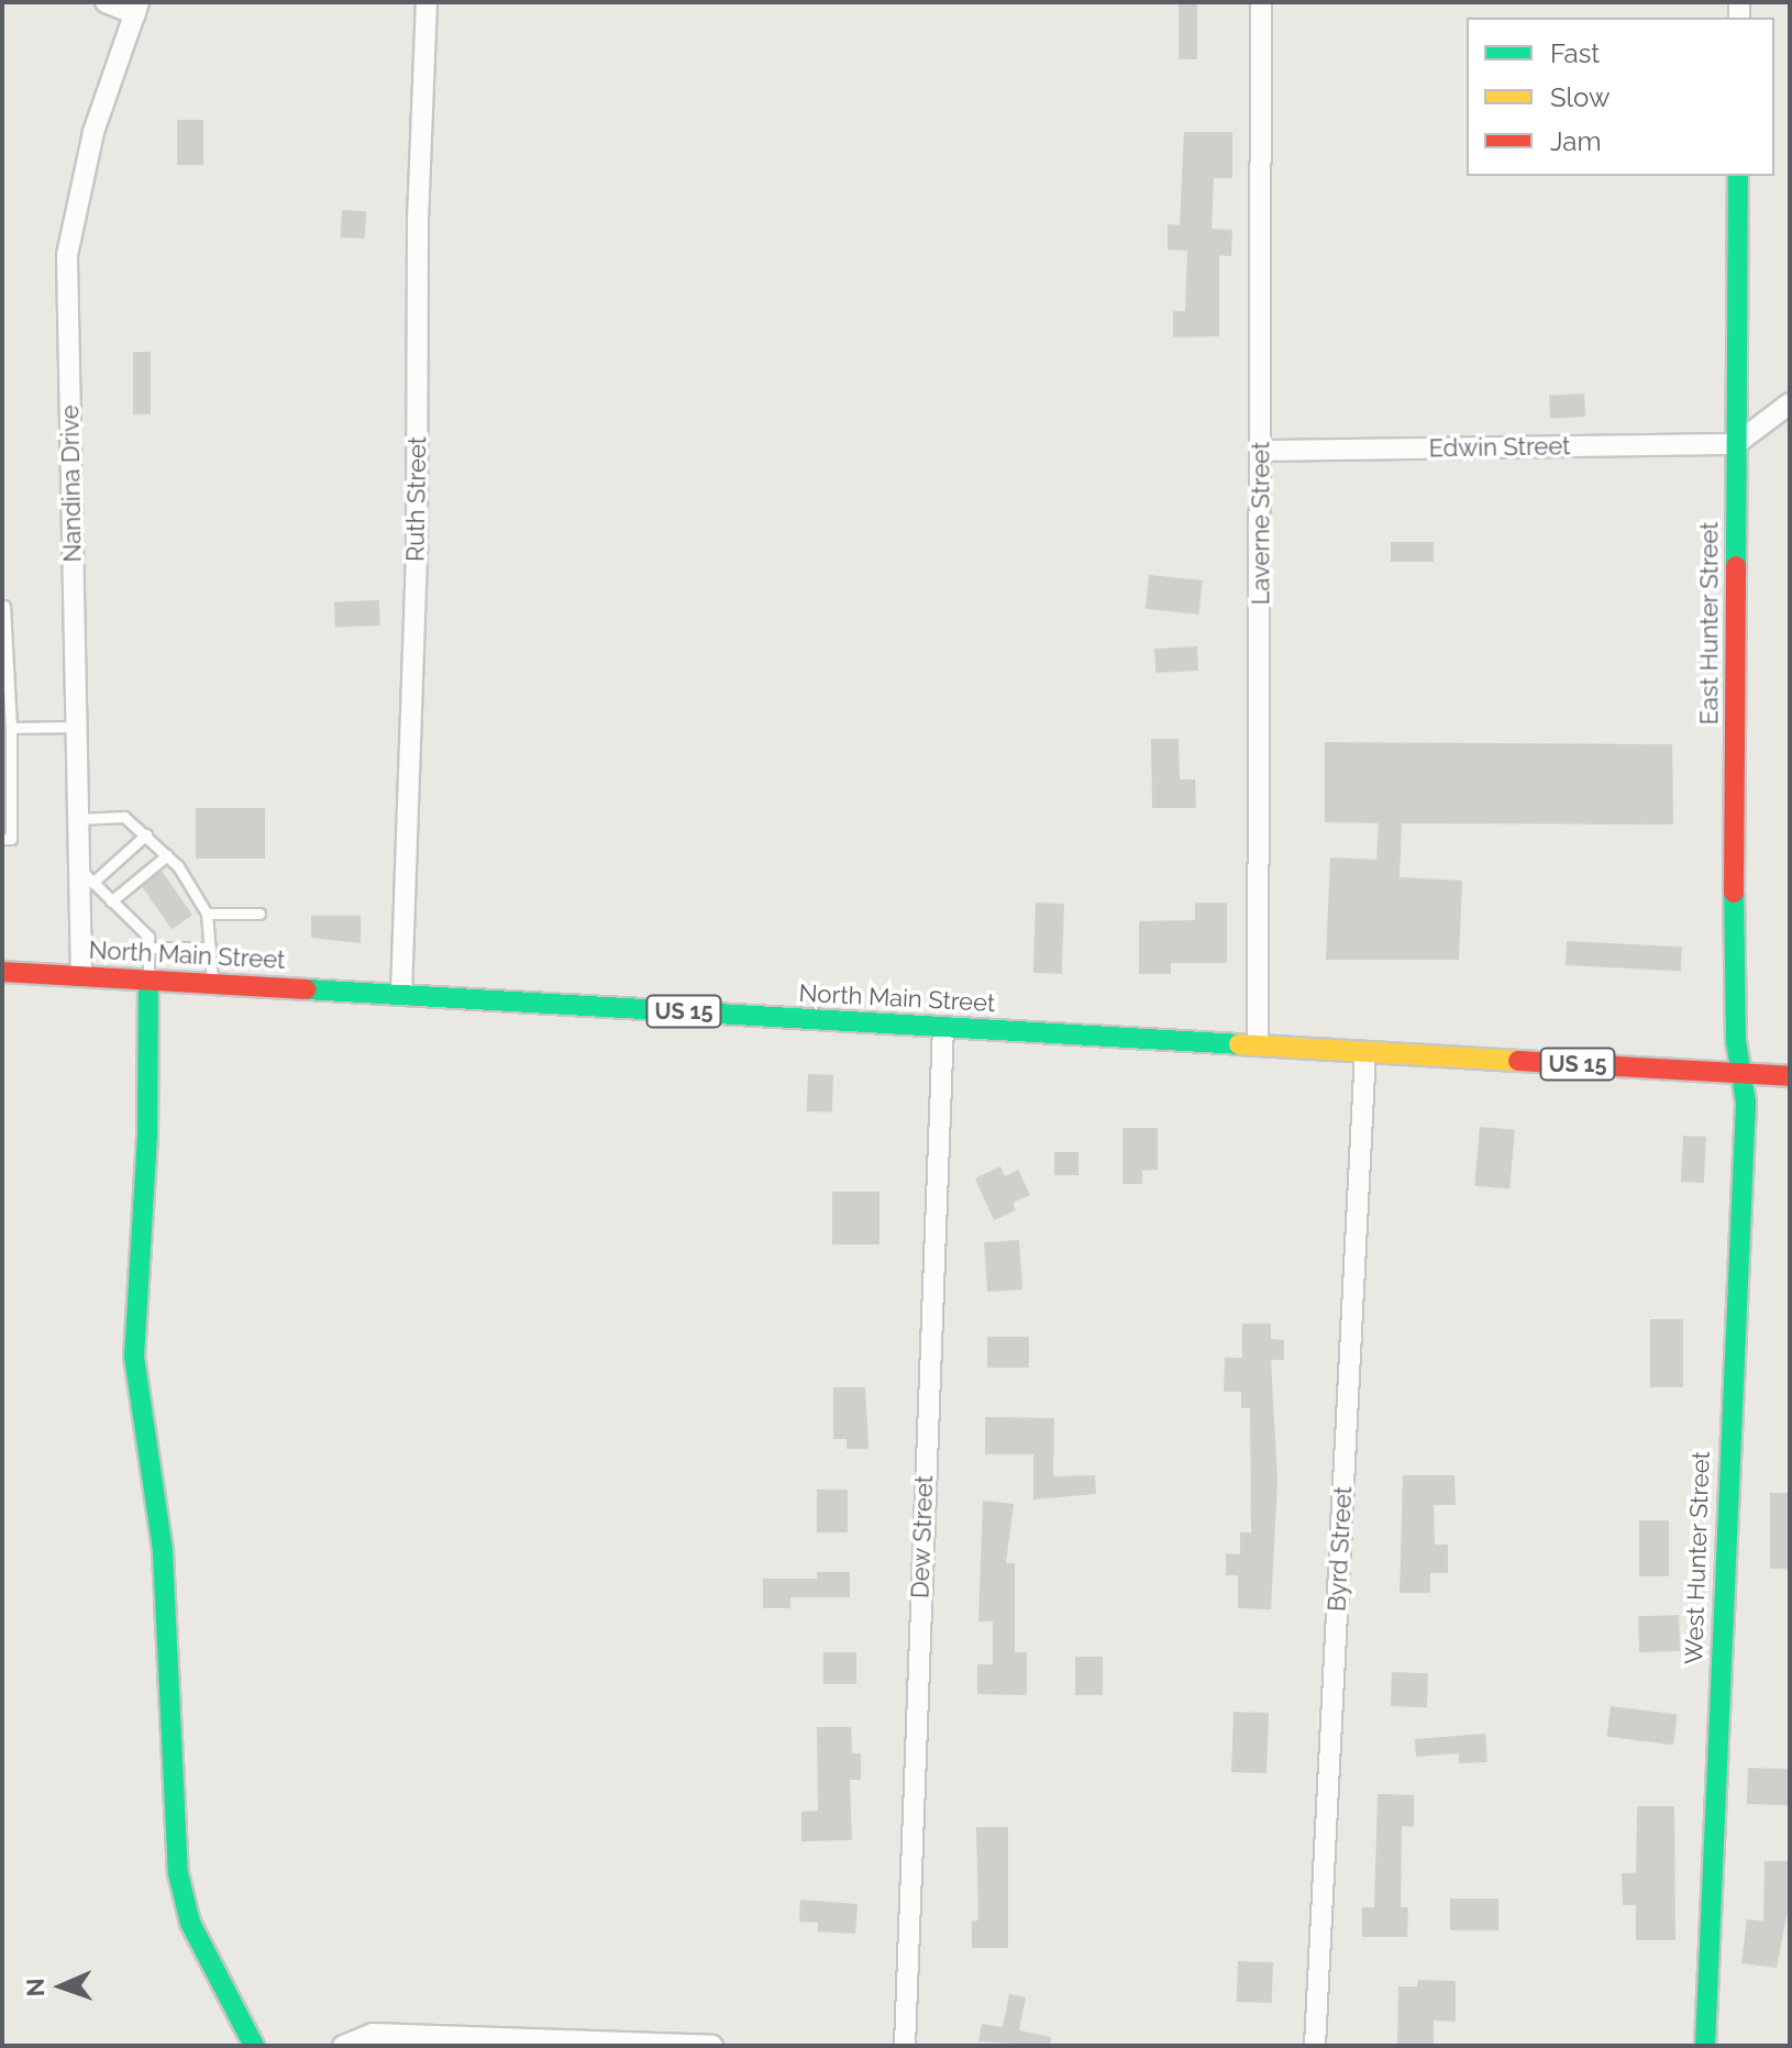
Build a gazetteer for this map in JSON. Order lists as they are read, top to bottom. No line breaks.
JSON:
{"streets":{"street":["Edwin Street","Nandina Drive","Ruth Street","Laverne Street","East Hunter Street","North Main Street","US 15","Dew Street","Byrd Street","West Hunter Street"]},"crossings":[["Edwin Street","Laverne Street"],["Edwin Street","East Hunter Street"],["Nandina Drive","North Main Street"],["Ruth Street","North Main Street"],["Laverne Street","North Main Street"],["East Hunter Street","North Main Street"],["East Hunter Street","West Hunter Street"],["North Main Street","Dew Street"],["North Main Street","Byrd Street"],["North Main Street","West Hunter Street"]],"legend":["Fast","Slow","Jam"],"north":"left"}
